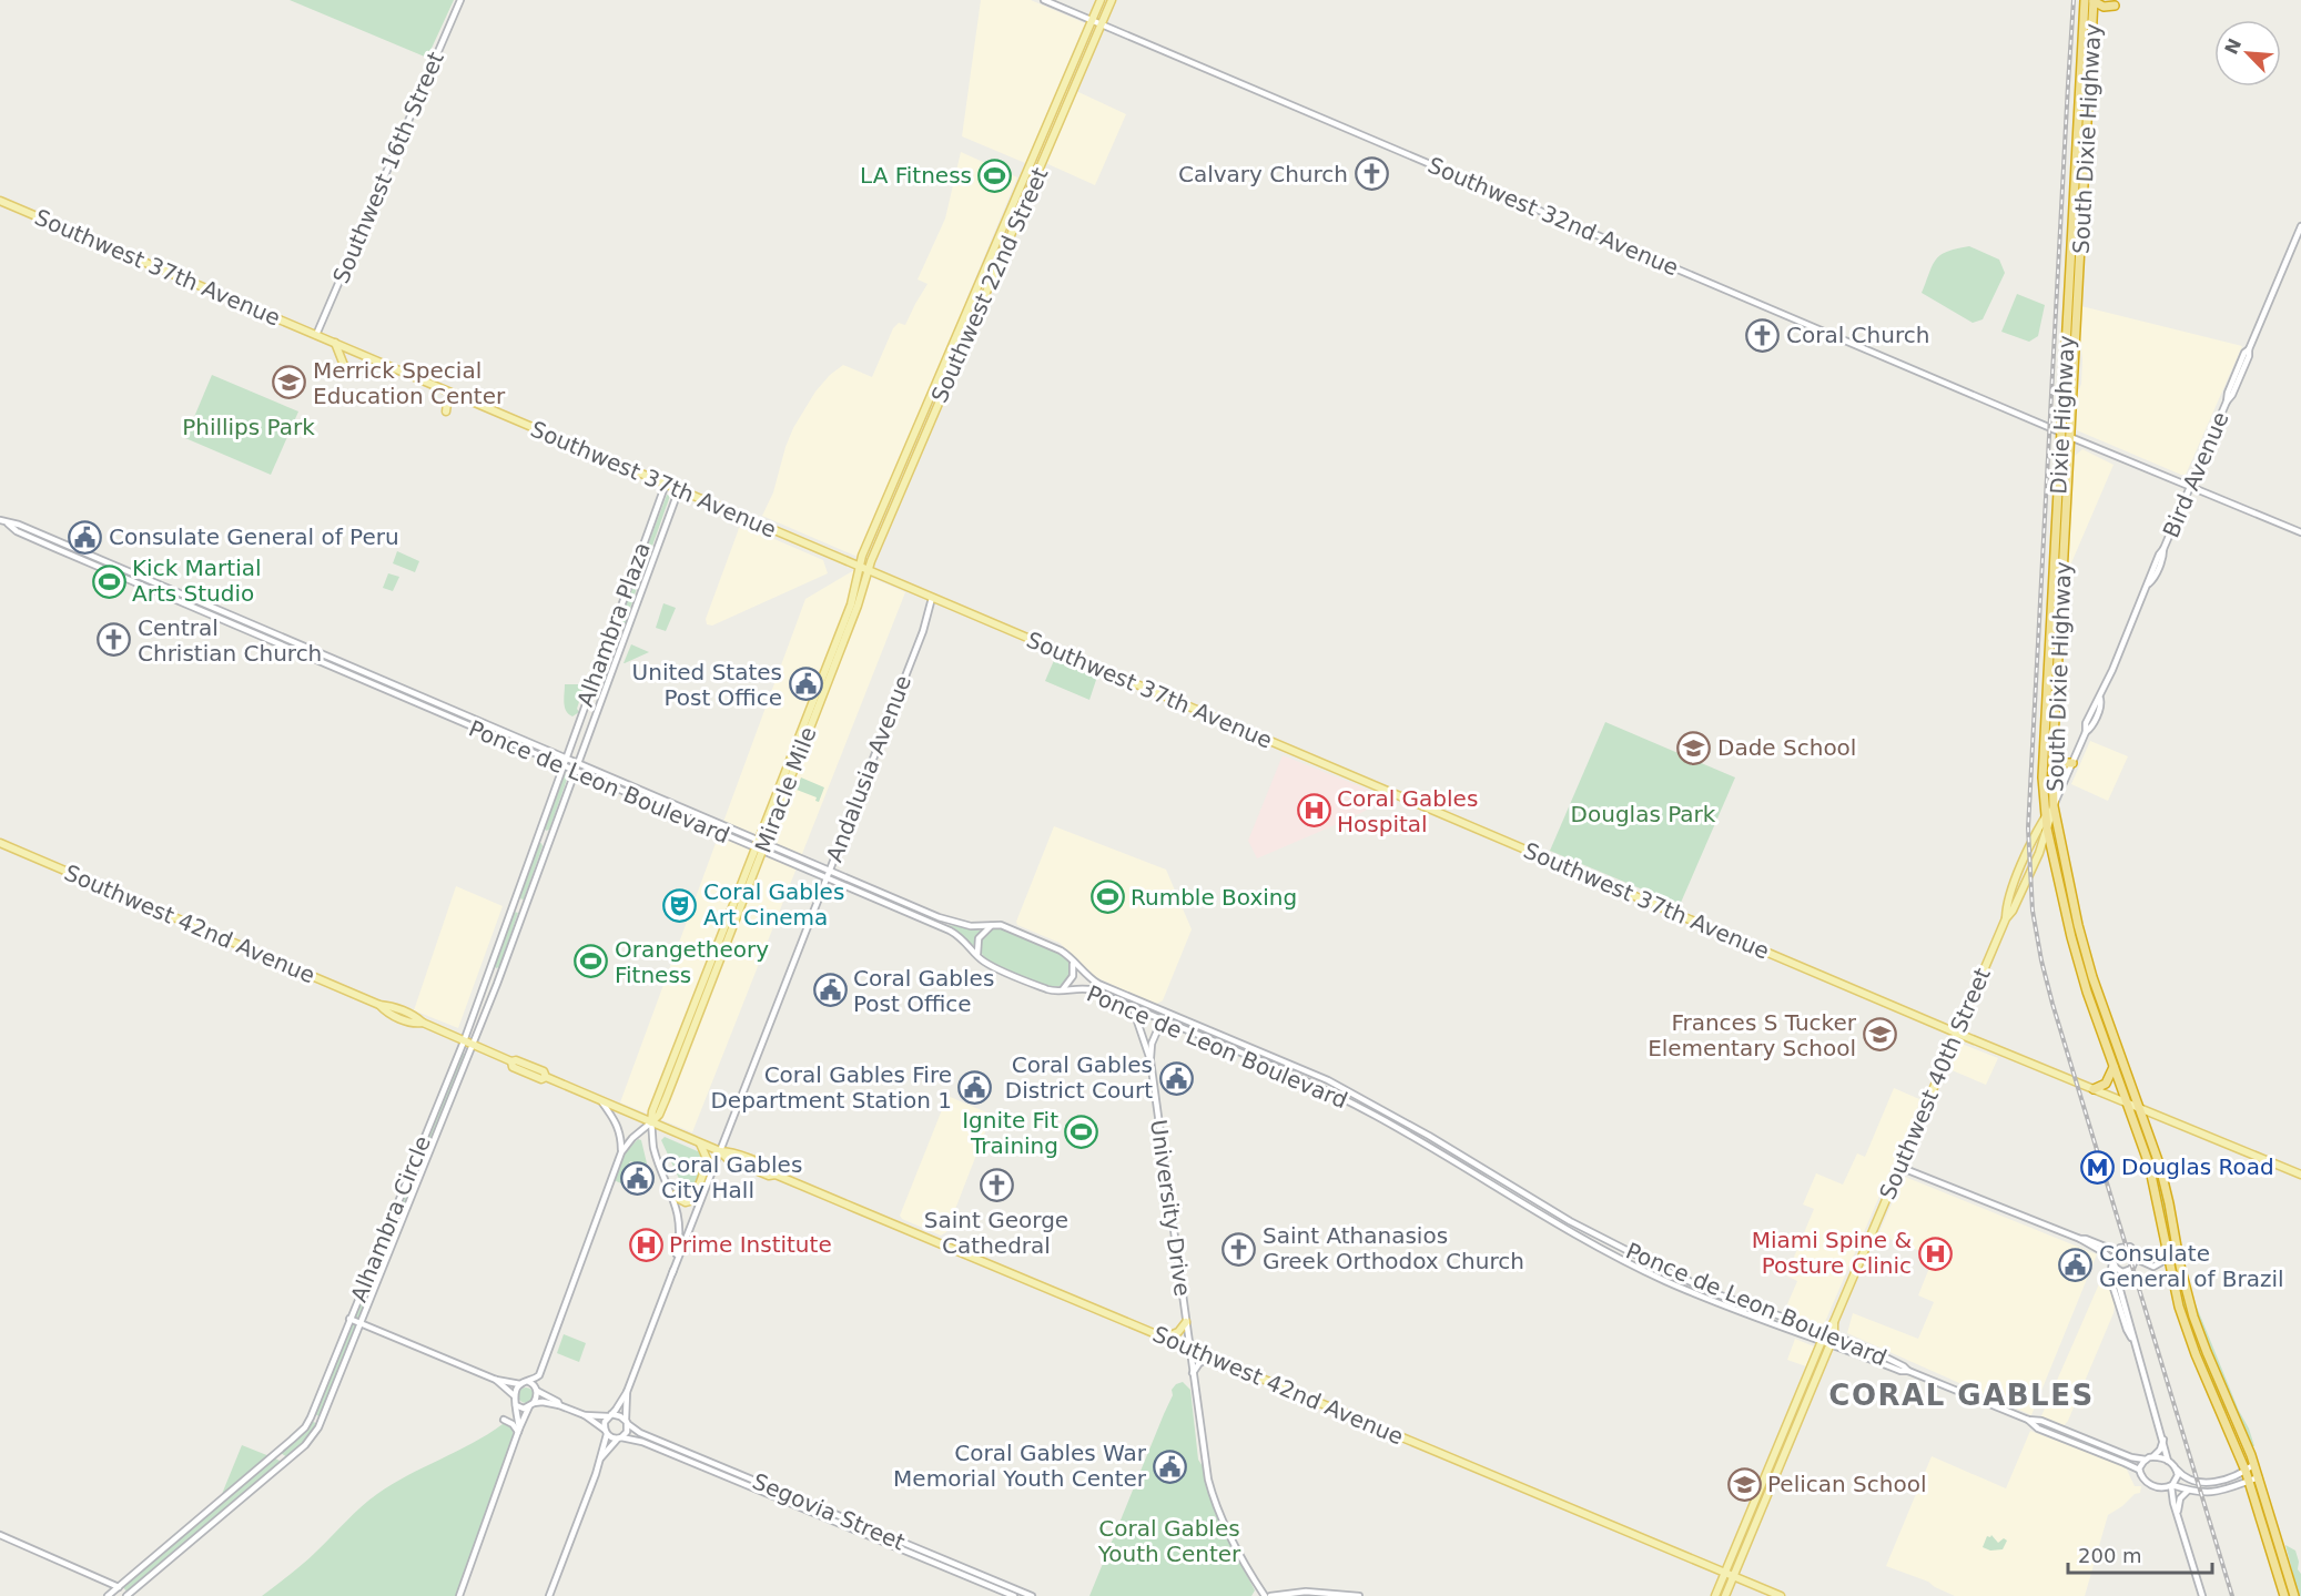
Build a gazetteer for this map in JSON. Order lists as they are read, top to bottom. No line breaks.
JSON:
{"streets":{"highway":["South Dixie Highway","Dixie Highway"],"main road":["Southwest 37th Avenue","Southwest 22nd Street","Miracle Mile","Southwest 42nd Avenue","Southwest 40th Street"],"street":["Southwest 16th Street","Southwest 32nd Avenue","Bird Avenue","Alhambra Plaza","Andalusia Avenue","Ponce de Leon Boulevard","University Drive","Alhambra Circle","Segovia Street"]},"crossings":[["South Dixie Highway","Southwest 32nd Avenue"],["South Dixie Highway","Southwest 37th Avenue"],["South Dixie Highway","Bird Avenue"],["South Dixie Highway","Southwest 40th Street"],["Southwest 16th Street","Southwest 37th Avenue"],["Southwest 32nd Avenue","Southwest 22nd Street"],["Southwest 32nd Avenue","Dixie Highway"],["Southwest 32nd Avenue","Bird Avenue"],["Southwest 37th Avenue","Southwest 22nd Street"],["Southwest 37th Avenue","Alhambra Plaza"],["Southwest 37th Avenue","Andalusia Avenue"],["Southwest 37th Avenue","Miracle Mile"],["Southwest 37th Avenue","Southwest 40th Street"],["Southwest 22nd Street","Miracle Mile"],["Dixie Highway","Southwest 40th Street"],["Bird Avenue","Southwest 40th Street"],["Alhambra Plaza","Ponce de Leon Boulevard"],["Alhambra Plaza","Alhambra Circle"],["Andalusia Avenue","Ponce de Leon Boulevard"],["Andalusia Avenue","Southwest 42nd Avenue"],["Ponce de Leon Boulevard","Miracle Mile"],["Ponce de Leon Boulevard","Southwest 40th Street"],["Ponce de Leon Boulevard","University Drive"],["Ponce de Leon Boulevard","Alhambra Circle"],["Miracle Mile","Southwest 42nd Avenue"],["Southwest 42nd Avenue","Southwest 40th Street"],["Southwest 42nd Avenue","University Drive"],["Southwest 42nd Avenue","Alhambra Circle"]],"districts":["CORAL GABLES"],"parks":["Phillips Park","Douglas Park","Coral Gables Youth Center"],"places":{"church":["Calvary Church","Coral Church","Central Christian Church","Saint George Cathedral","Saint Athanasios Greek Orthodox Church"],"sports":["LA Fitness","Kick Martial Arts Studio","Rumble Boxing","Orangetheory Fitness","Ignite Fit Training"],"school or university":["Merrick Special Education Center","Dade School","Frances S Tucker Elementary School","Pelican School"],"public building":["Consulate General of Peru","United States Post Office","Coral Gables Post Office","Coral Gables District Court","Coral Gables Fire Department Station 1","Coral Gables City Hall","Consulate General of Brazil","Coral Gables War Memorial Youth Center"],"hospital":["Coral Gables Hospital","Prime Institute","Miami Spine & Posture Clinic"],"theatre":["Coral Gables Art Cinema"],"metro station":["Douglas Road"]},"scale_bar":"200 m","north":"top left"}
